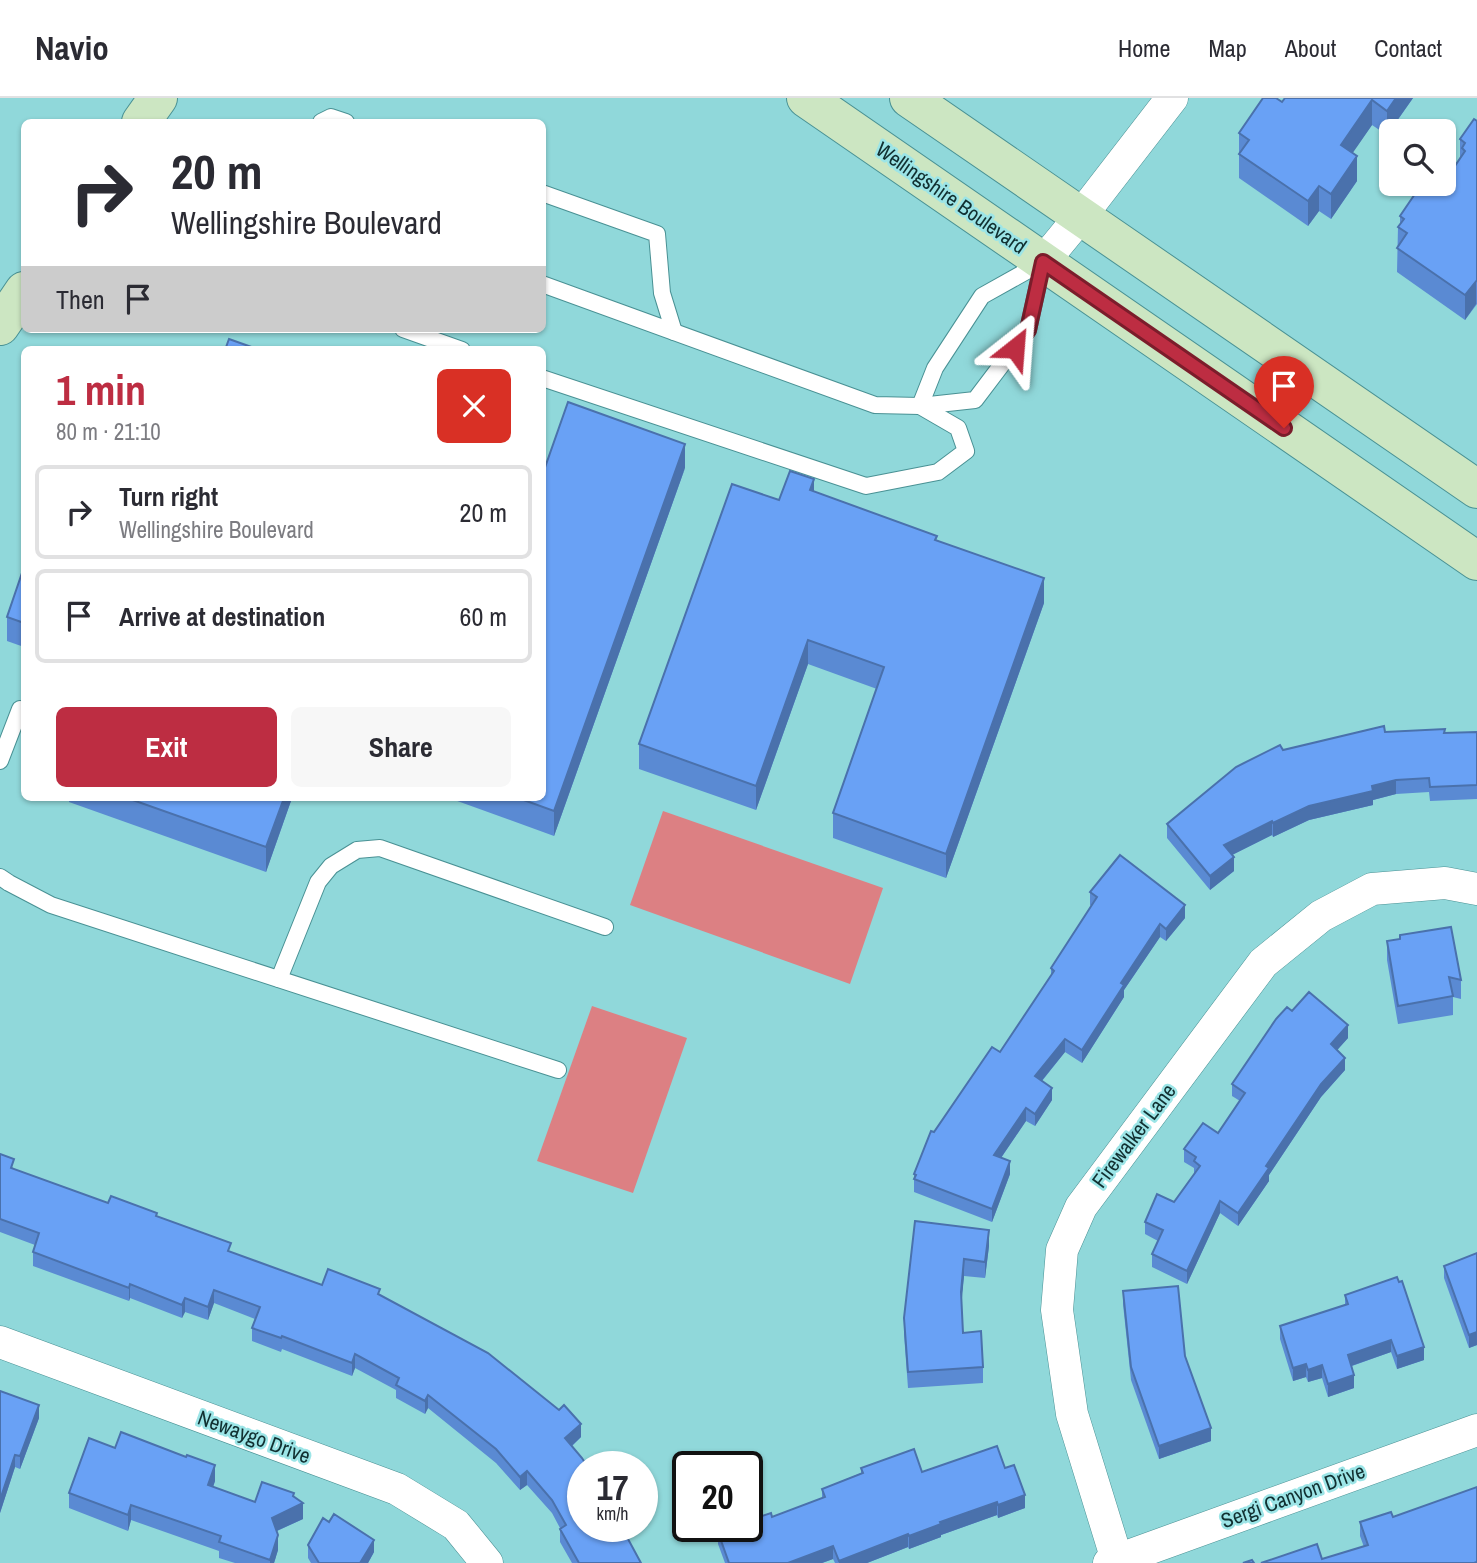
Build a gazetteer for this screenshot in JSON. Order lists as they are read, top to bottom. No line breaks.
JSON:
{"streets":{"street":["Wellingshire Boulevard","Firewalker Lane","Newaygo Drive","Sergi Canyon Drive"]},"crossings":[["Firewalker Lane","Sergi Canyon Drive"]],"page":{"header":"Navio","nav":["Home","Map","About","Contact"],"turn":["20 m","Wellingshire Boulevard"],"then":"Then","heading":["1 min","80 m · 21:10"],"list":[{"name":"Turn right","note":"Wellingshire Boulevard","value":"20 m"},{"name":"Arrive at destination","value":"60 m"}],"buttons":["Exit","Share"],"speed":"17 km/h","limit":"20"}}
